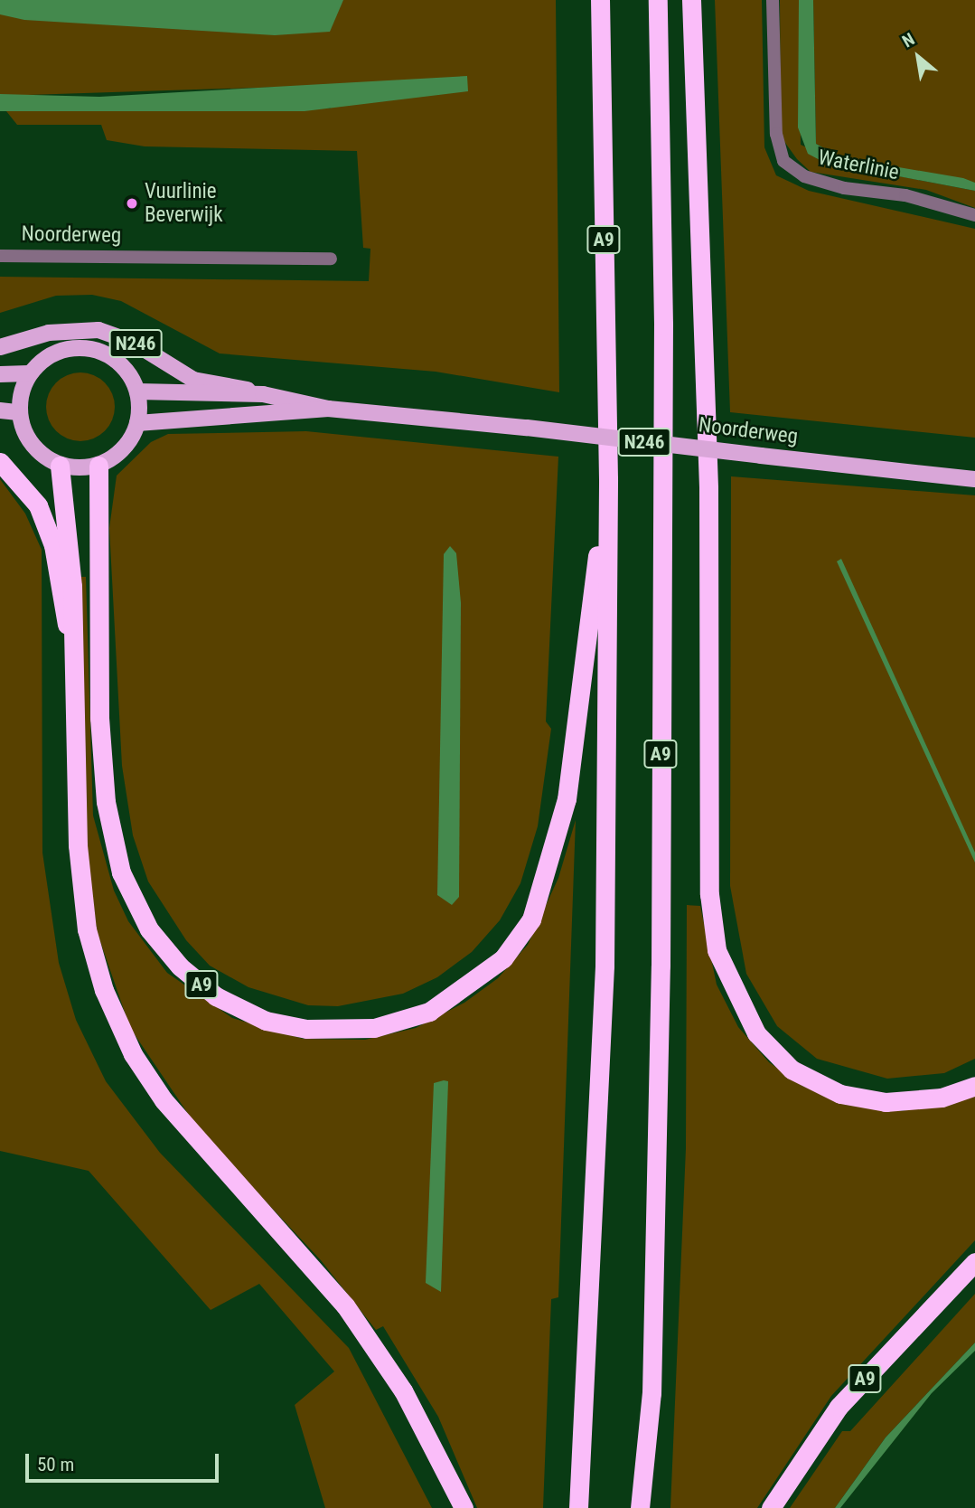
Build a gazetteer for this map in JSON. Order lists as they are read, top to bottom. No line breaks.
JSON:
{"streets":{"highway":["A9"],"main road":["Noorderweg","N246"],"street":["Waterlinie"]},"crossings":[["Noorderweg","A9"],["Noorderweg","N246"],["A9","N246"]],"places":["Vuurlinie Beverwijk"],"scale_bar":"50 m","north":"top left"}
